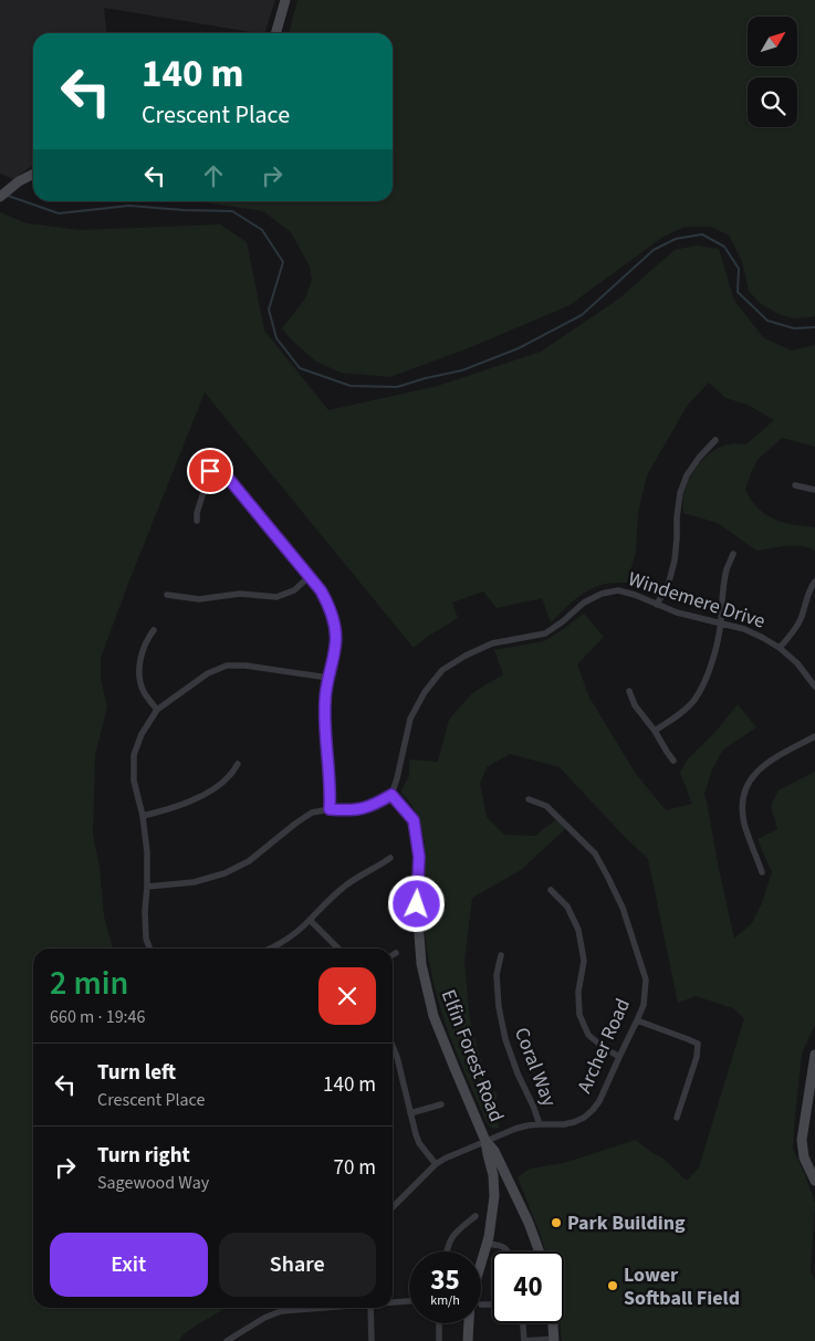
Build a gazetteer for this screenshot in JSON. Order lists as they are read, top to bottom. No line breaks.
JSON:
{"streets":{"street":["Windemere Drive","Archer Road","Elfin Forest Road","Coral Way"]},"crossings":[["Windemere Drive","Elfin Forest Road"],["Archer Road","Elfin Forest Road"],["Archer Road","Coral Way"]],"places":["Park Building","Lower Softball Field"],"north":"top right","page":{"turn":["140 m","Crescent Place"],"heading":["2 min","660 m · 19:46"],"list":[{"name":"Turn left","note":"Crescent Place","value":"140 m"},{"name":"Turn right","note":"Sagewood Way","value":"70 m"}],"buttons":["Exit","Share"],"speed":"35 km/h","limit":"40"}}
